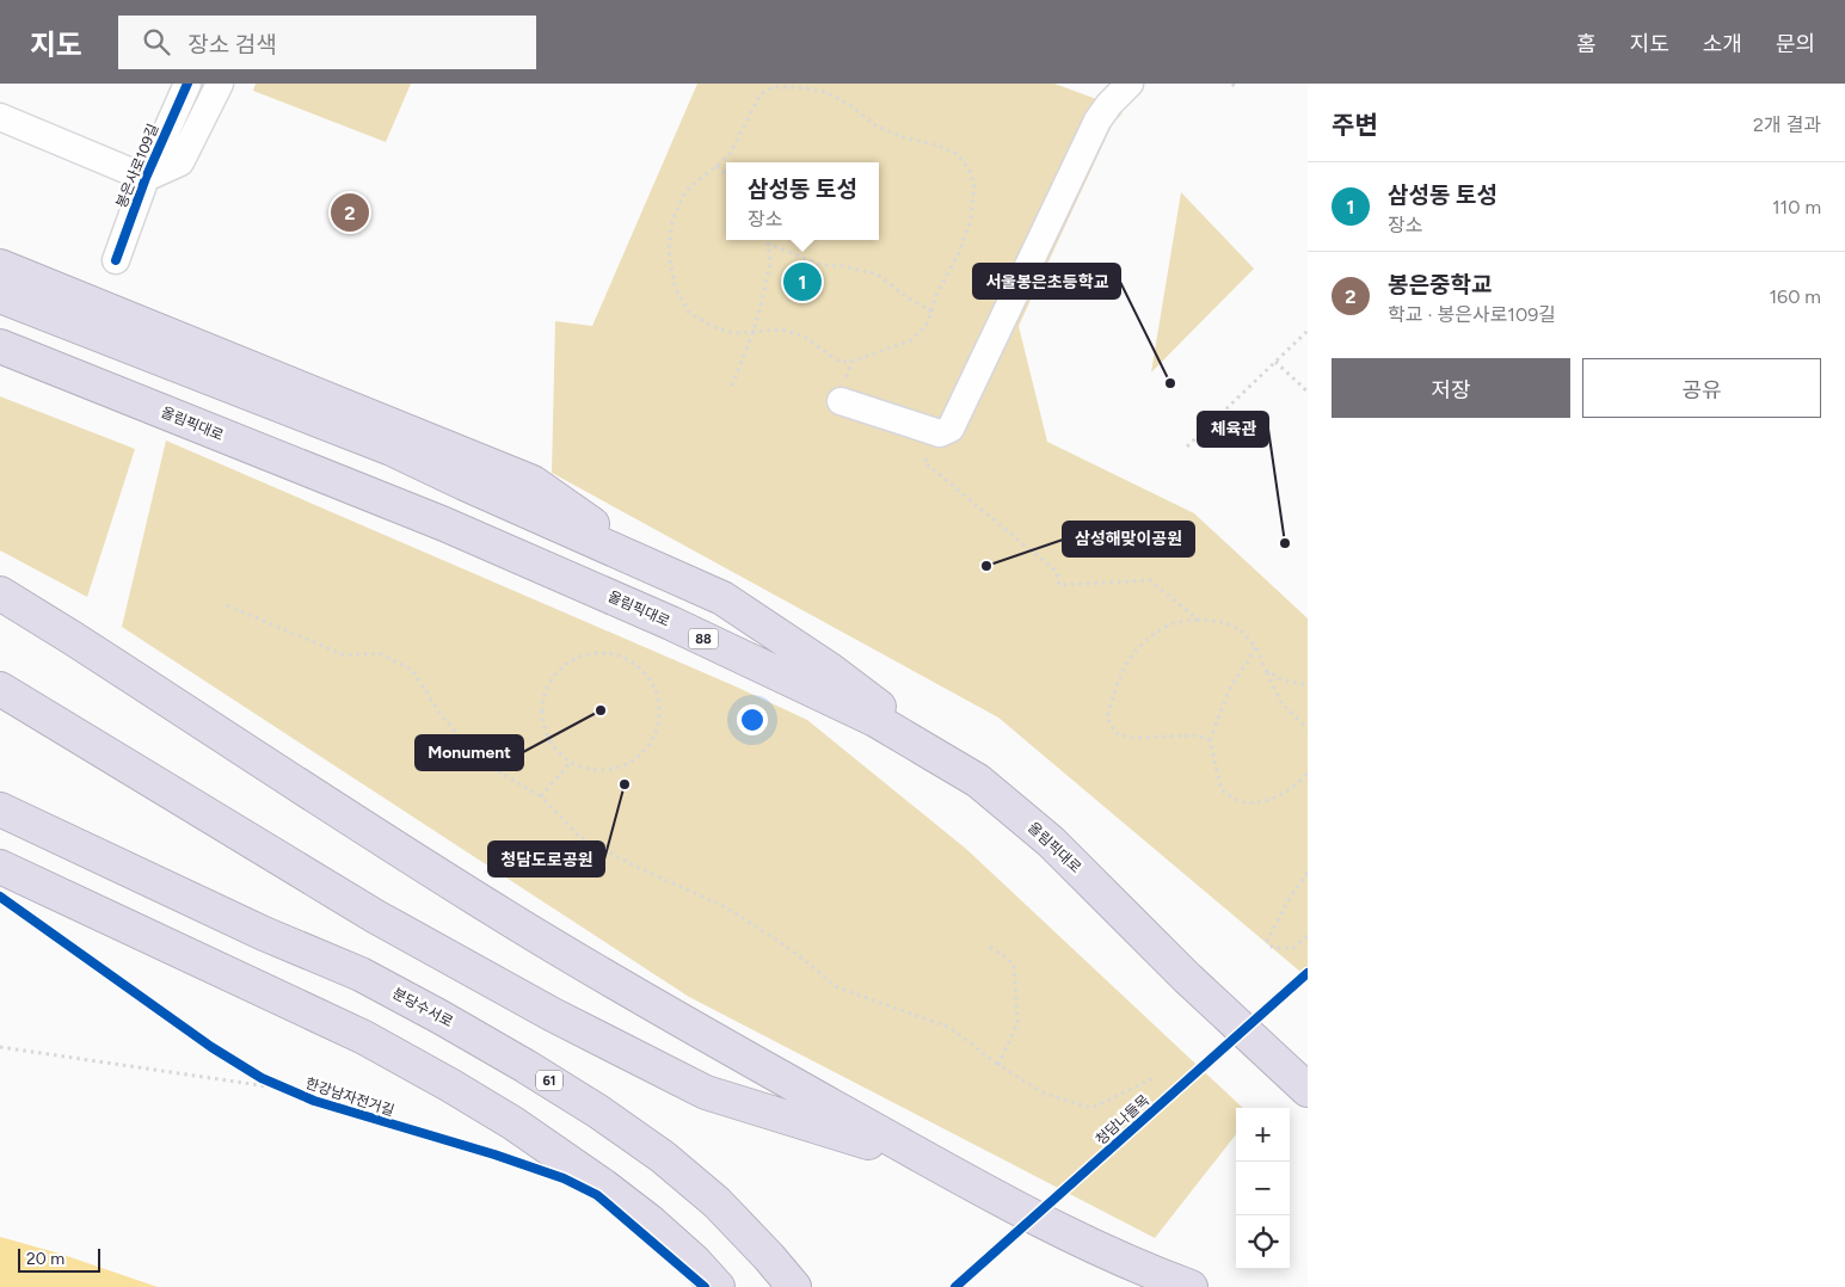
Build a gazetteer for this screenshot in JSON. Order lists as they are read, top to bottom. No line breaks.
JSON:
{"streets":{"highway":["올림픽대로","88","분당수서로","61"],"street":["봉은사로109길"],"cycle path":["한강남자전거길","청담나들목"]},"places":["서울봉은초등학교","체육관","삼성해맞이공원","Monument","청담도로공원"],"scale_bar":"20 m","page":{"header":"지도","search":"장소 검색","nav":["홈","지도","소개","문의"],"heading":["주변","2개 결과"],"list":[{"mark":"1","name":"삼성동 토성","note":"장소","value":"110 m"},{"mark":"2","name":"봉은중학교","note":"학교 · 봉은사로109길","value":"160 m"}],"popup":["삼성동 토성","장소"],"pins":["2","1"],"buttons":["저장","공유"],"map_buttons":["+","−"],"scale":"20 m"}}
